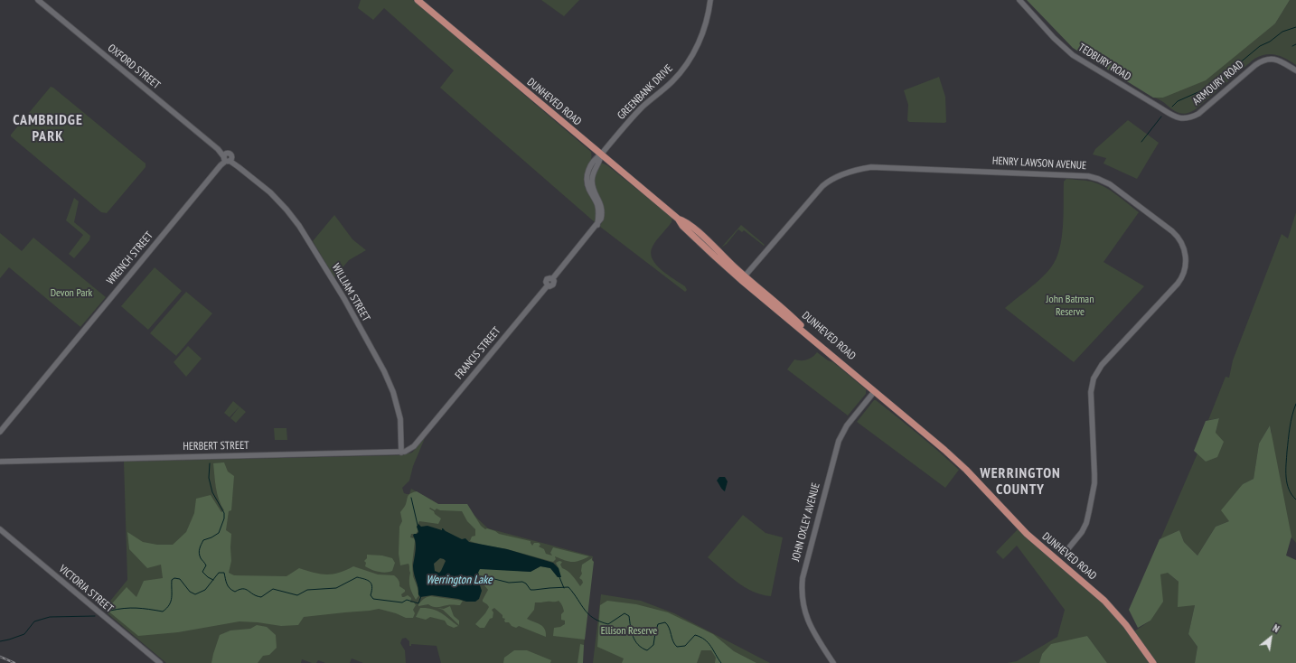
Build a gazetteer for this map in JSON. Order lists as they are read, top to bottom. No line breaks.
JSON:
{"streets":{"main road":["DUNHEVED ROAD"],"street":["TEDBURY ROAD","OXFORD STREET","ARMOURY ROAD","GREENBANK DRIVE","HENRY LAWSON AVENUE","WRENCH STREET","WILLIAM STREET","FRANCIS STREET","HERBERT STREET","JOHN OXLEY AVENUE","VICTORIA STREET"]},"crossings":[["TEDBURY ROAD","ARMOURY ROAD"],["OXFORD STREET","WRENCH STREET"],["OXFORD STREET","WILLIAM STREET"],["GREENBANK DRIVE","DUNHEVED ROAD"],["GREENBANK DRIVE","FRANCIS STREET"],["DUNHEVED ROAD","HENRY LAWSON AVENUE"],["DUNHEVED ROAD","FRANCIS STREET"],["DUNHEVED ROAD","JOHN OXLEY AVENUE"],["WRENCH STREET","WILLIAM STREET"],["WILLIAM STREET","HERBERT STREET"],["FRANCIS STREET","HERBERT STREET"]],"districts":["CAMBRIDGE PARK","WERRINGTON COUNTY"],"water":["Werrington Lake"],"parks":["Devon Park","John Batman Reserve","Ellison Reserve"],"north":"top right"}
